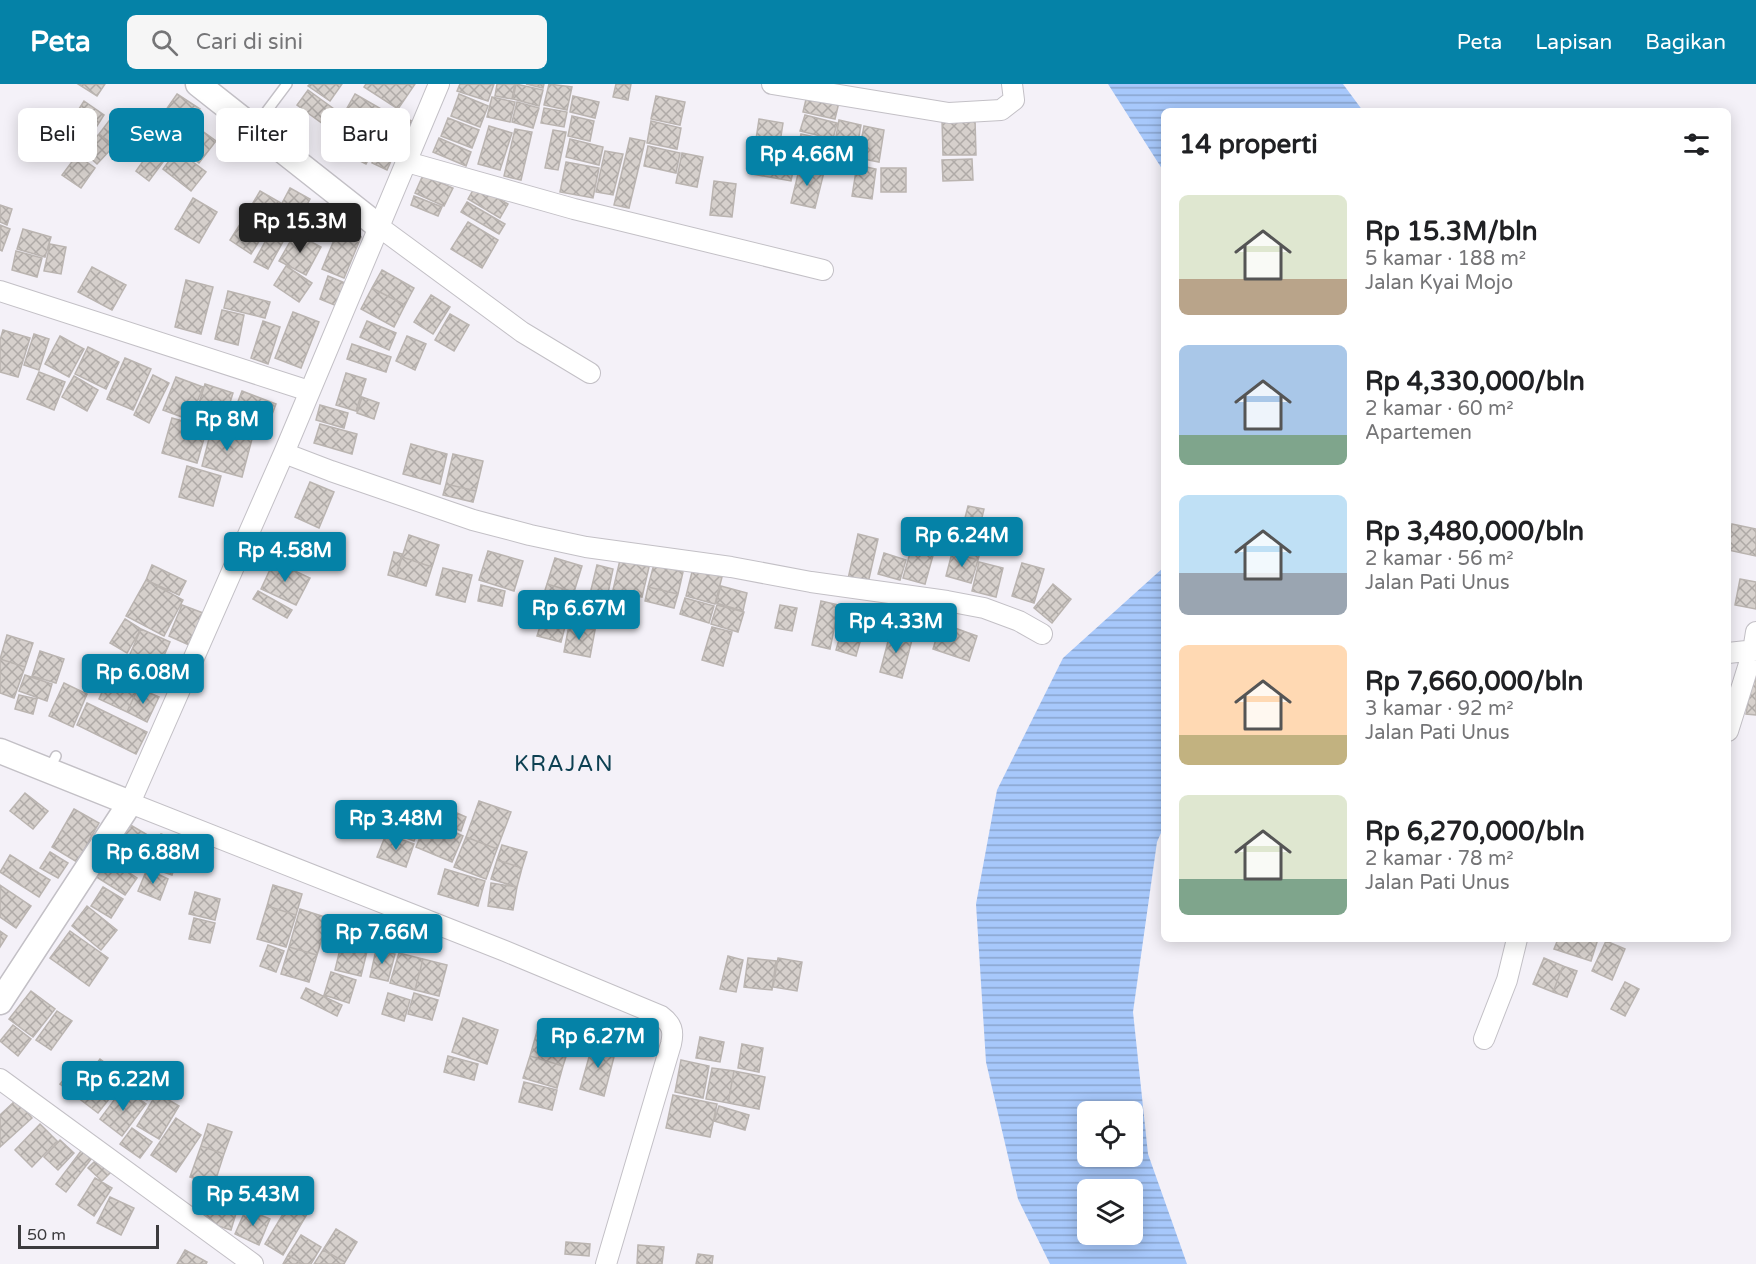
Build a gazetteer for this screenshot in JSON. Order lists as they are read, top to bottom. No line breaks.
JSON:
{"districts":["KRAJAN"],"scale_bar":"50 m","page":{"header":"Peta","search":"Cari di sini","nav":["Peta","Lapisan","Bagikan"],"chip":["Beli","Sewa","Filter","Baru"],"heading":"14 properti","price":["Rp 4.66M","Rp 15.3M","Rp 8M","Rp 6.24M","Rp 4.58M","Rp 6.67M","Rp 4.33M","Rp 6.08M","Rp 3.48M","Rp 6.88M","Rp 7.66M","Rp 6.27M","Rp 6.22M","Rp 5.43M"],"list":[{"name":"Rp 15.3M/bln","note":"5 kamar · 188 m² · Jalan Kyai Mojo"},{"name":"Rp 4,330,000/bln","note":"2 kamar · 60 m² · Apartemen"},{"name":"Rp 3,480,000/bln","note":"2 kamar · 56 m² · Jalan Pati Unus"},{"name":"Rp 7,660,000/bln","note":"3 kamar · 92 m² · Jalan Pati Unus"},{"name":"Rp 6,270,000/bln","note":"2 kamar · 78 m² · Jalan Pati Unus"}],"scale":"50 m"}}
